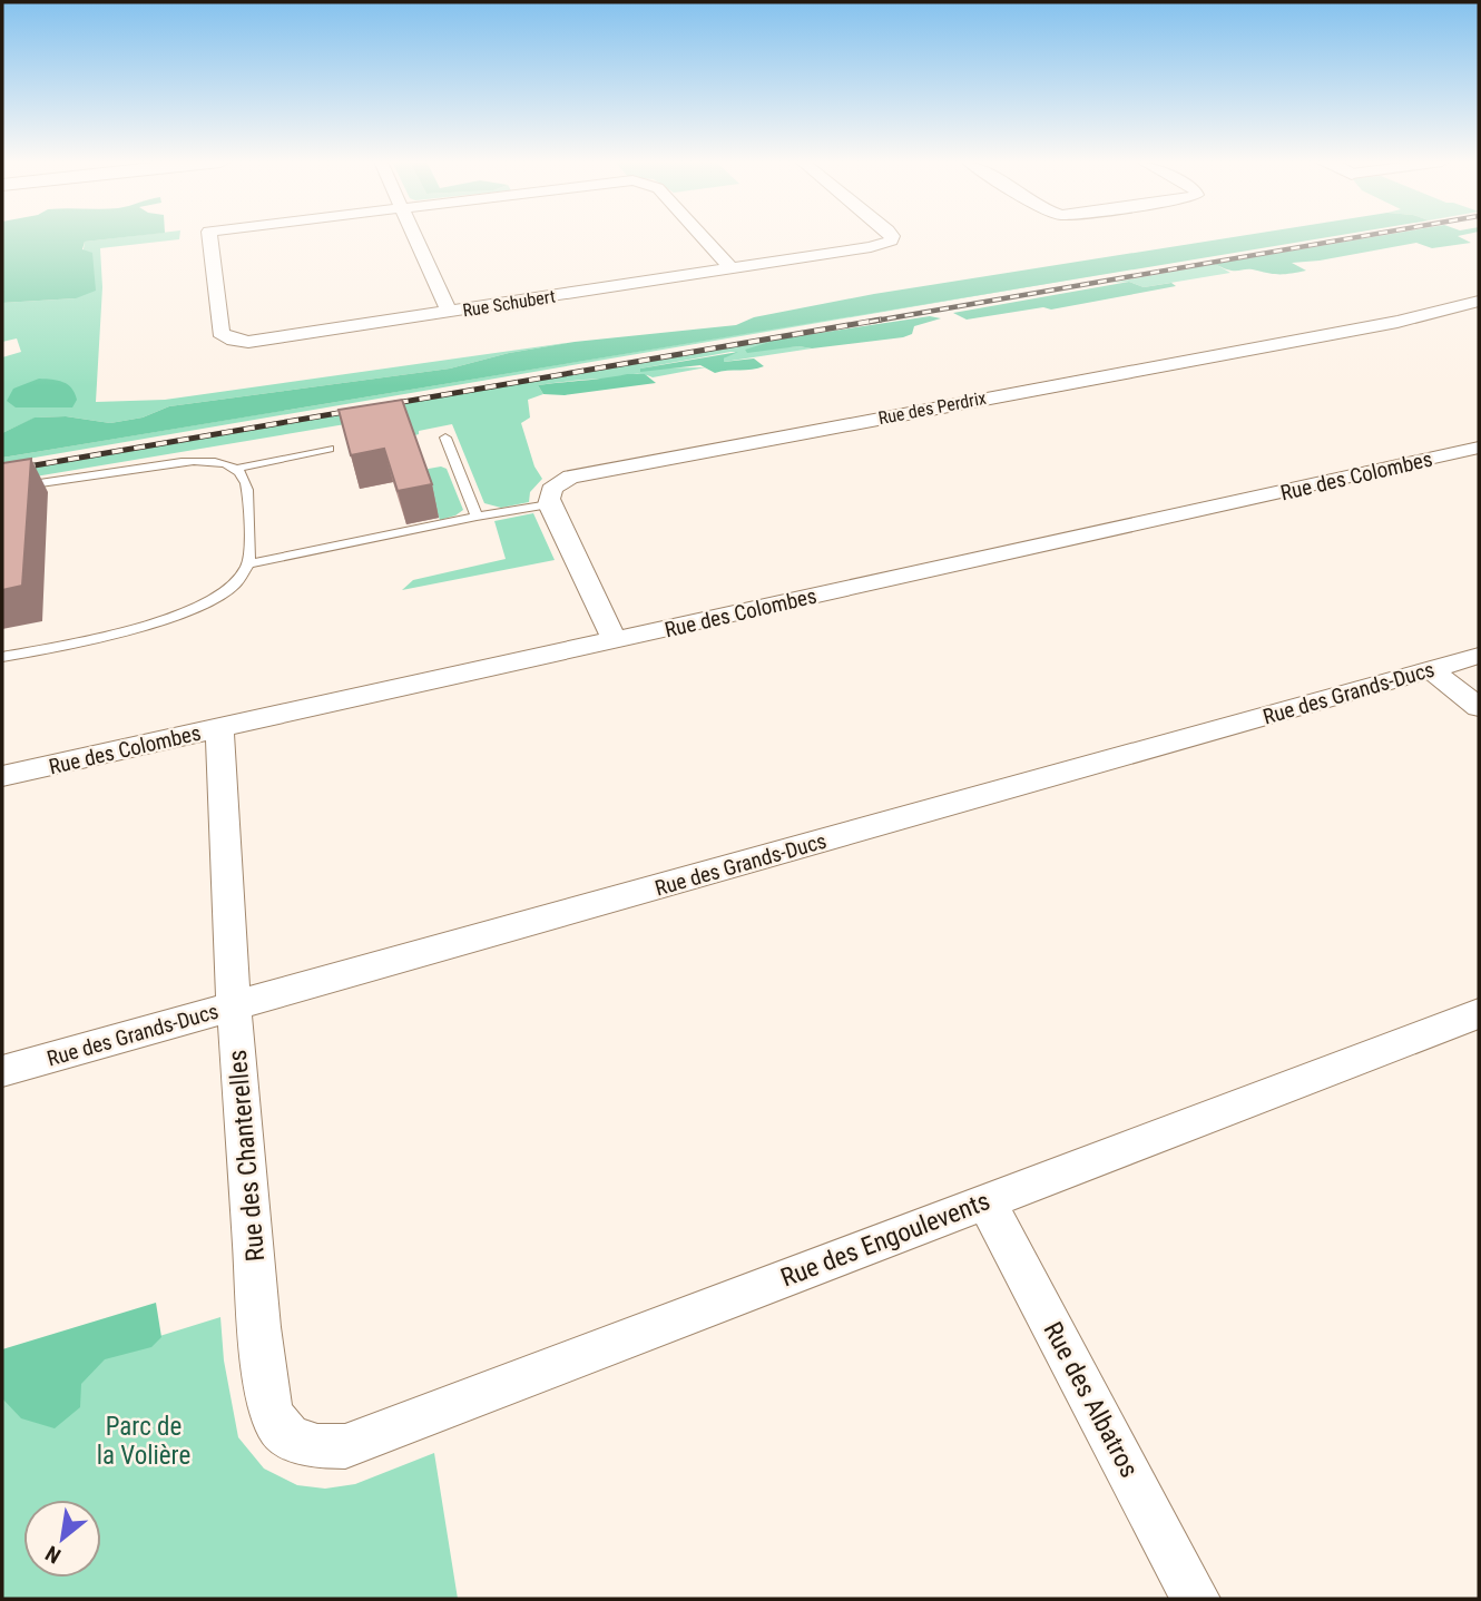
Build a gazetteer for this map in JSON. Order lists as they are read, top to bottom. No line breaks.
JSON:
{"streets":{"street":["Rue Schubert","Rue des Perdrix","Rue des Colombes","Rue des Grands-Ducs","Rue des Chanterelles","Rue des Engoulevents","Rue des Albatros"]},"crossings":[["Rue des Colombes","Rue des Chanterelles"],["Rue des Grands-Ducs","Rue des Chanterelles"],["Rue des Chanterelles","Rue des Engoulevents"],["Rue des Engoulevents","Rue des Albatros"]],"parks":["Parc de la Volière"],"north":"bottom left"}
